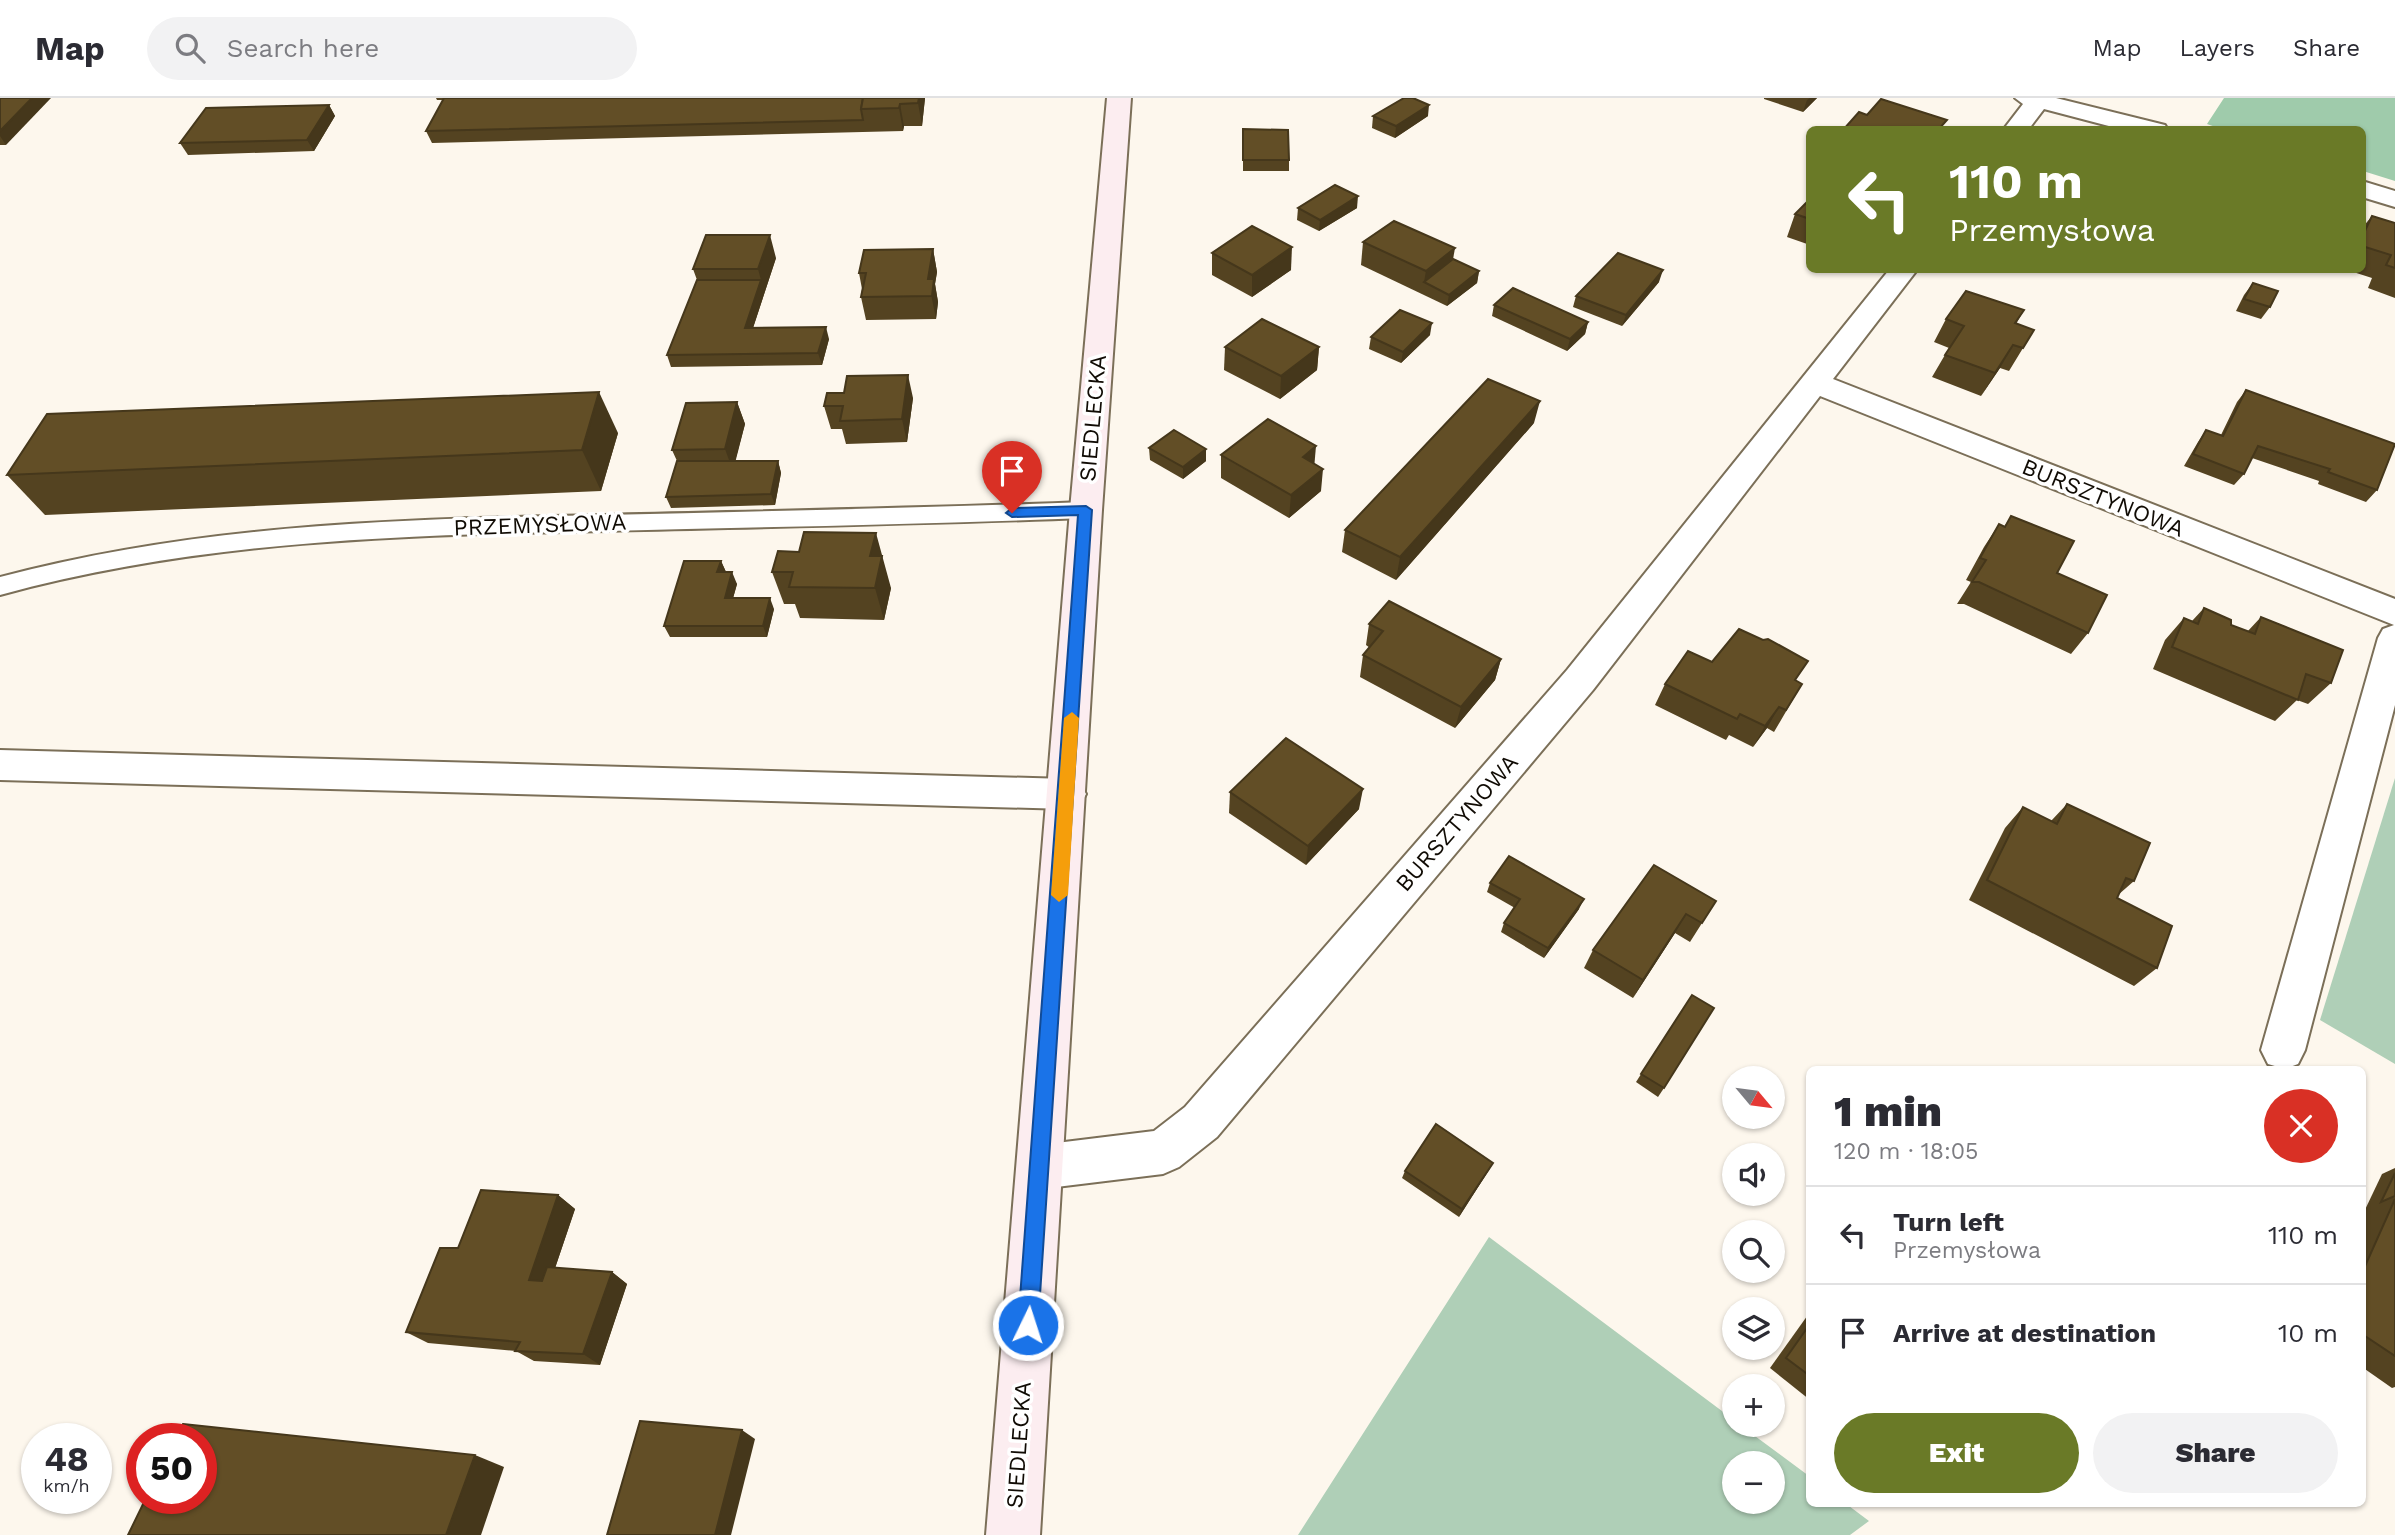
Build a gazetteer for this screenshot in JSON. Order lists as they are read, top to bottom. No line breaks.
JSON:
{"streets":{"main road":["SIEDLECKA"],"street":["BURSZTYNOWA"],"lane":["PRZEMYSŁOWA"]},"crossings":[["SIEDLECKA","BURSZTYNOWA"],["SIEDLECKA","PRZEMYSŁOWA"]],"north":"bottom right","page":{"header":"Map","search":"Search here","nav":["Map","Layers","Share"],"turn":["110 m","Przemysłowa"],"map_buttons":["+","−"],"heading":["1 min","120 m · 18:05"],"list":[{"name":"Turn left","note":"Przemysłowa","value":"110 m"},{"name":"Arrive at destination","value":"10 m"}],"buttons":["Exit","Share"],"speed":"48 km/h","limit":"50"}}
